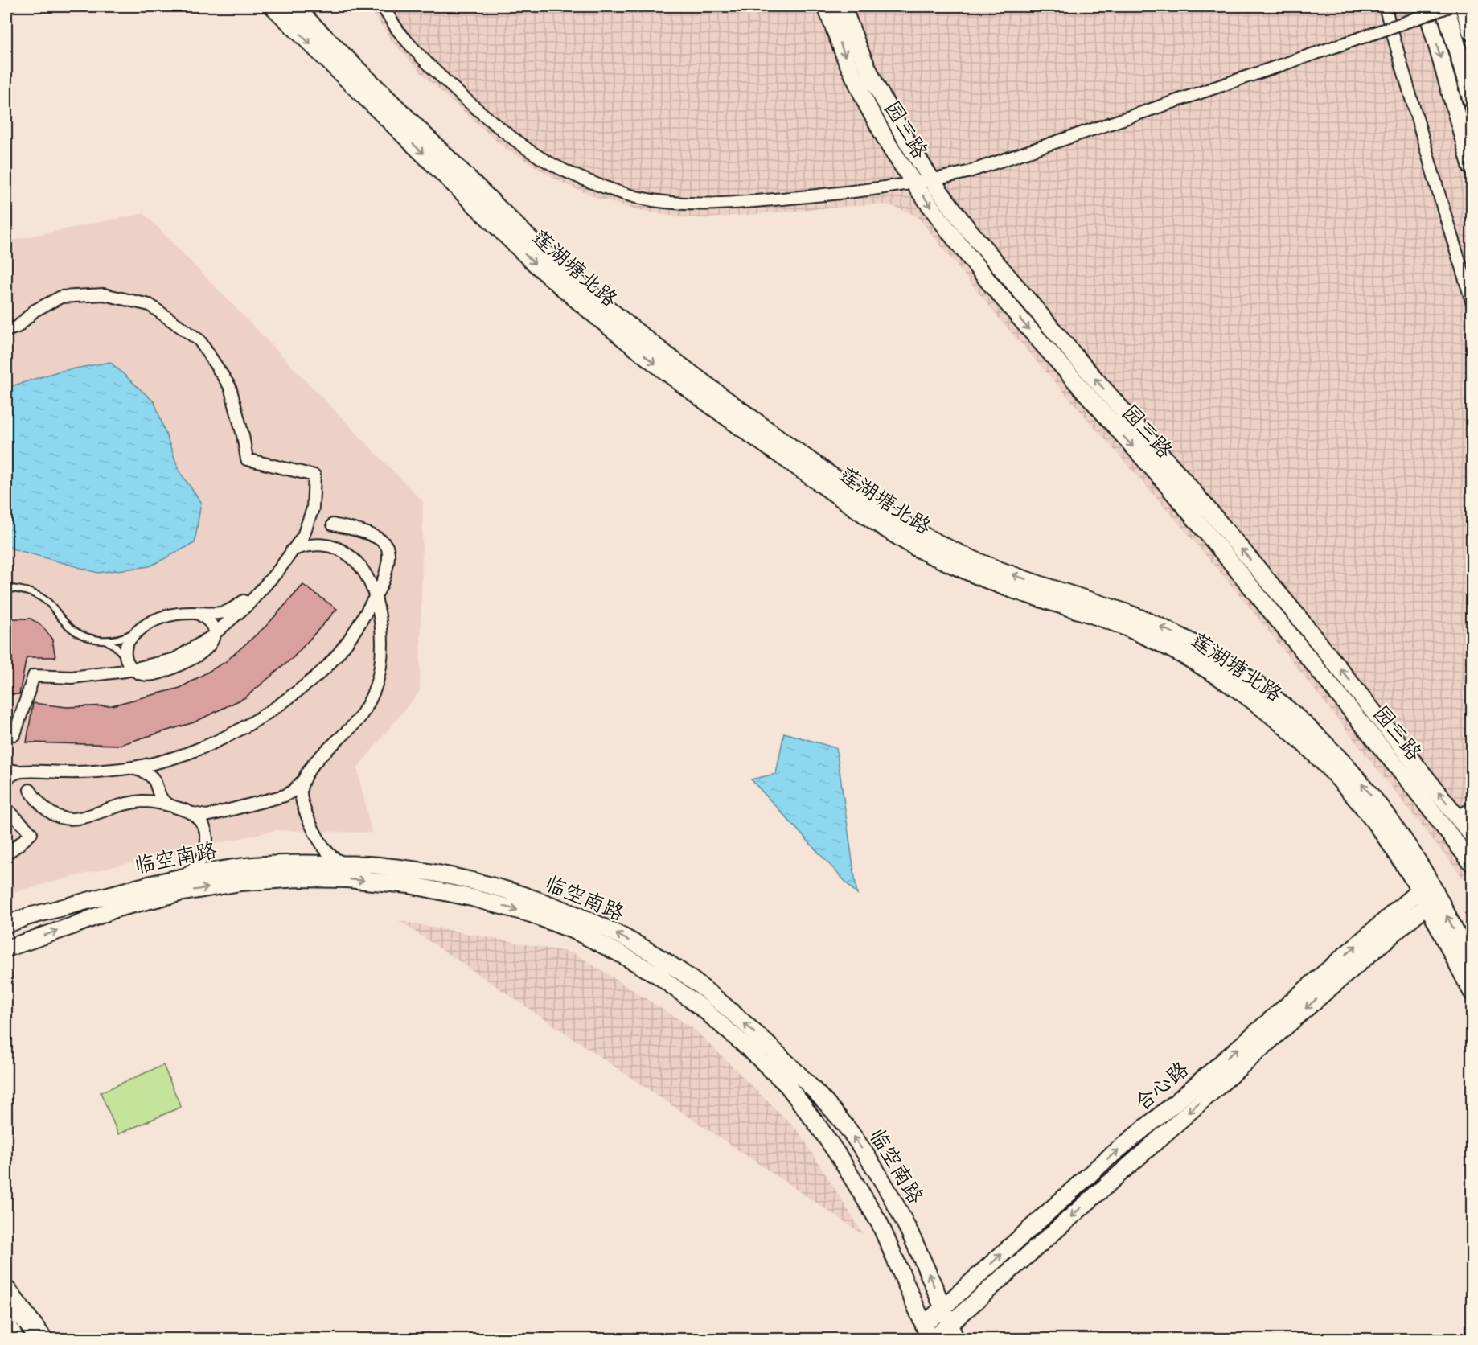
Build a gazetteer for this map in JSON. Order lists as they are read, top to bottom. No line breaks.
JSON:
{"streets":{"main road":["园三路","莲湖塘北路","临空南路","合心路"]},"crossings":[["莲湖塘北路","合心路"],["临空南路","合心路"]]}
